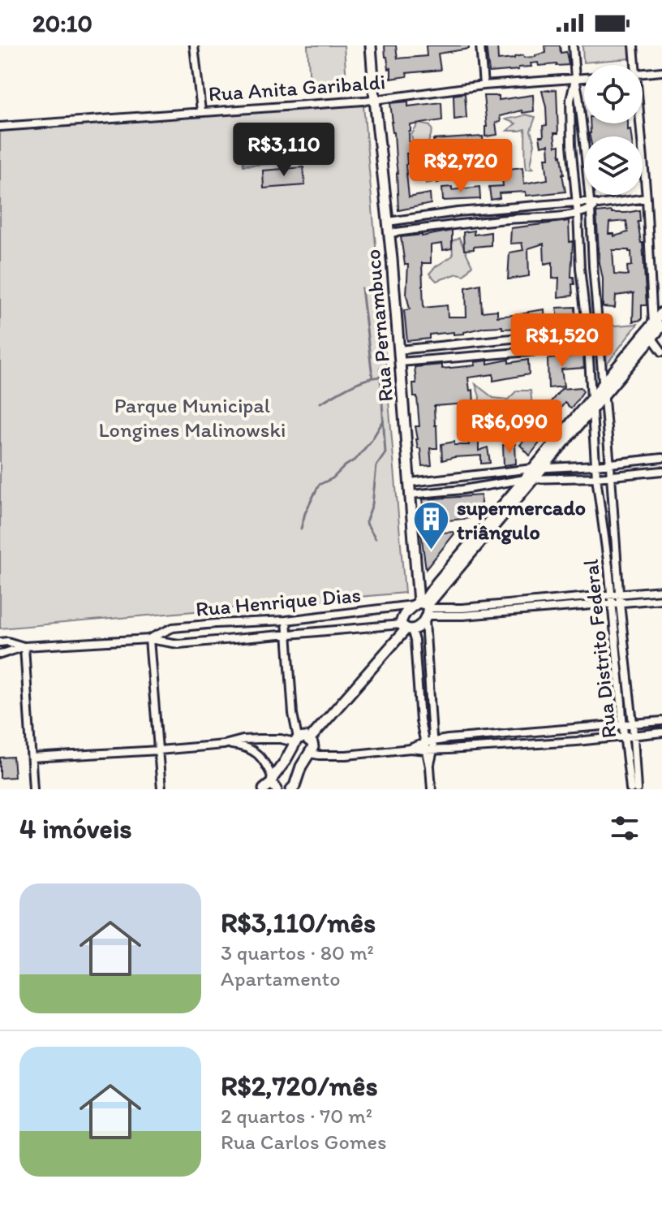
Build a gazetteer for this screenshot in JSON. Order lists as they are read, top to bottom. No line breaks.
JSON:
{"streets":{"main road":["Rua Pernambuco"],"street":["Rua Anita Garibaldi","Rua Henrique Dias","Rua Distrito Federal"]},"crossings":[["Rua Anita Garibaldi","Rua Pernambuco"],["Rua Anita Garibaldi","Rua Distrito Federal"],["Rua Pernambuco","Rua Henrique Dias"],["Rua Henrique Dias","Rua Distrito Federal"]],"parks":["Parque Municipal Longines Malinowski"],"places":{"building":["supermercado triângulo"]},"page":{"status":"20:10","price":["R$3,110","R$2,720","R$1,520","R$6,090"],"heading":"4 imóveis","list":[{"name":"R$3,110/mês","note":"3 quartos · 80 m² · Apartamento"},{"name":"R$2,720/mês","note":"2 quartos · 70 m² · Rua Carlos Gomes"}]}}
